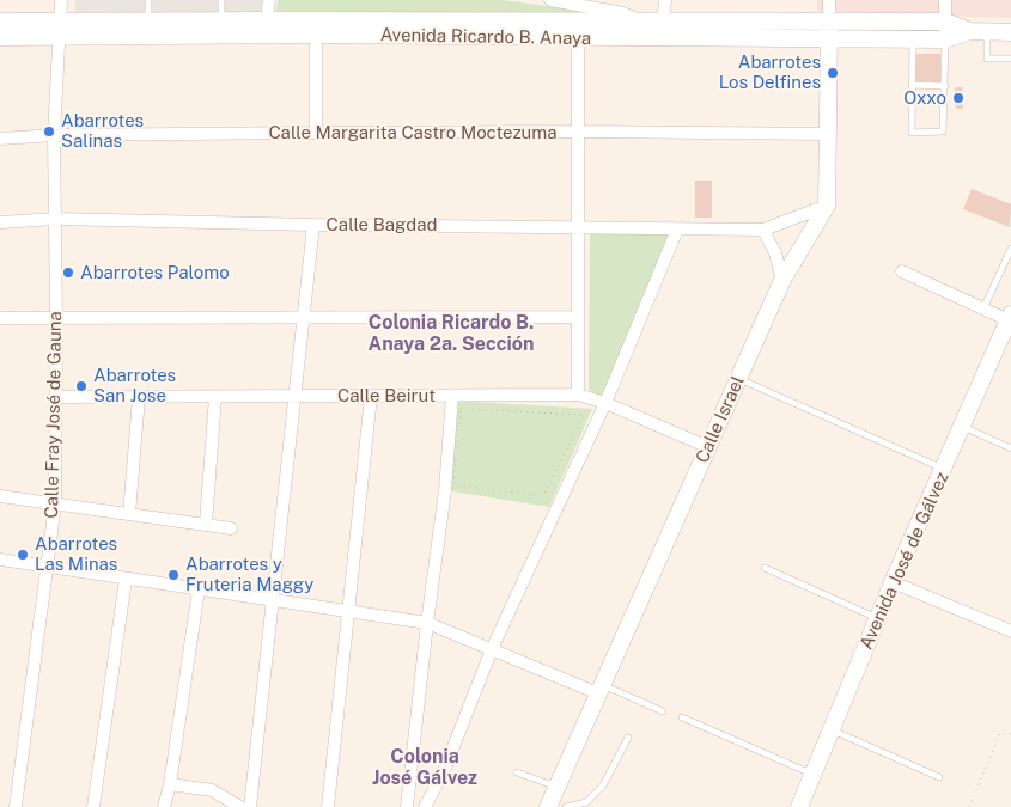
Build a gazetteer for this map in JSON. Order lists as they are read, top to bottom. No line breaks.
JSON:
{"streets":{"main road":["Avenida Ricardo B. Anaya","Calle Israel","Avenida José de Gálvez"],"street":["Calle Margarita Castro Moctezuma","Calle Bagdad","Calle Beirut","Calle Fray José de Gauna"]},"crossings":[["Avenida Ricardo B. Anaya","Calle Fray José de Gauna"],["Calle Margarita Castro Moctezuma","Calle Fray José de Gauna"],["Calle Bagdad","Calle Fray José de Gauna"],["Calle Bagdad","Calle Israel"],["Calle Beirut","Calle Fray José de Gauna"],["Calle Beirut","Calle Israel"]],"districts":["Colonia Ricardo B. Anaya 2a. Sección","Colonia José Gálvez"],"places":["Abarrotes Los Delfines","Oxxo","Abarrotes Salinas","Abarrotes Palomo","Abarrotes San Jose","Abarrotes Las Minas","Abarrotes y Fruteria Maggy"]}
